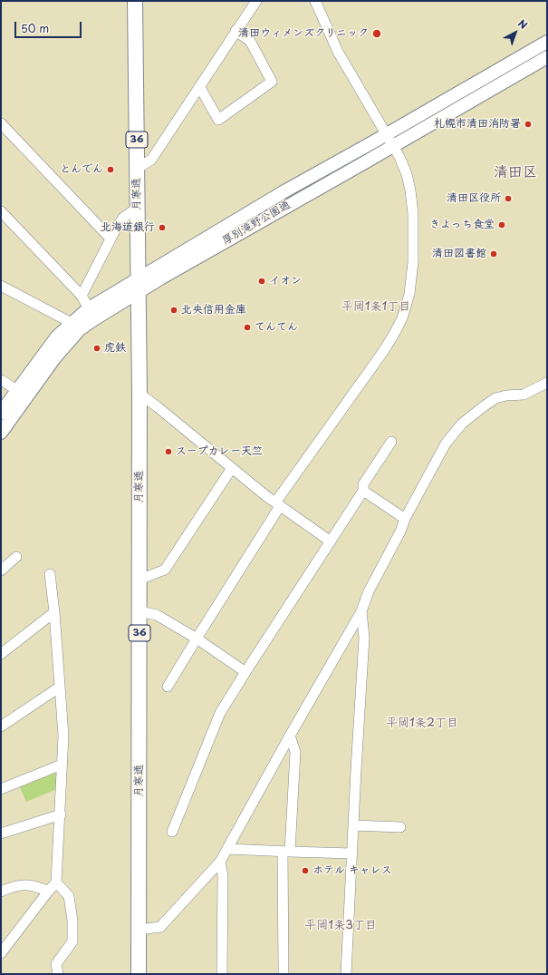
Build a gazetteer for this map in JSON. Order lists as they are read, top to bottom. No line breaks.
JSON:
{"streets":{"highway":["36","月寒通"],"main road":["厚別滝野公園通"]},"crossings":[["月寒通","厚別滝野公園通"]],"districts":["清田区","平岡1条1丁目","平岡1条2丁目","平岡1条3丁目"],"places":["清田ウィメンズクリニック","札幌市清田消防署","とんでん","清田区役所","きよっち食堂","北海道銀行","清田図書館","イオン","北央信用金庫","てんてん","虎鉄","スープカレー天竺","ホテル キャレス"],"scale_bar":"50 m","north":"top right"}
